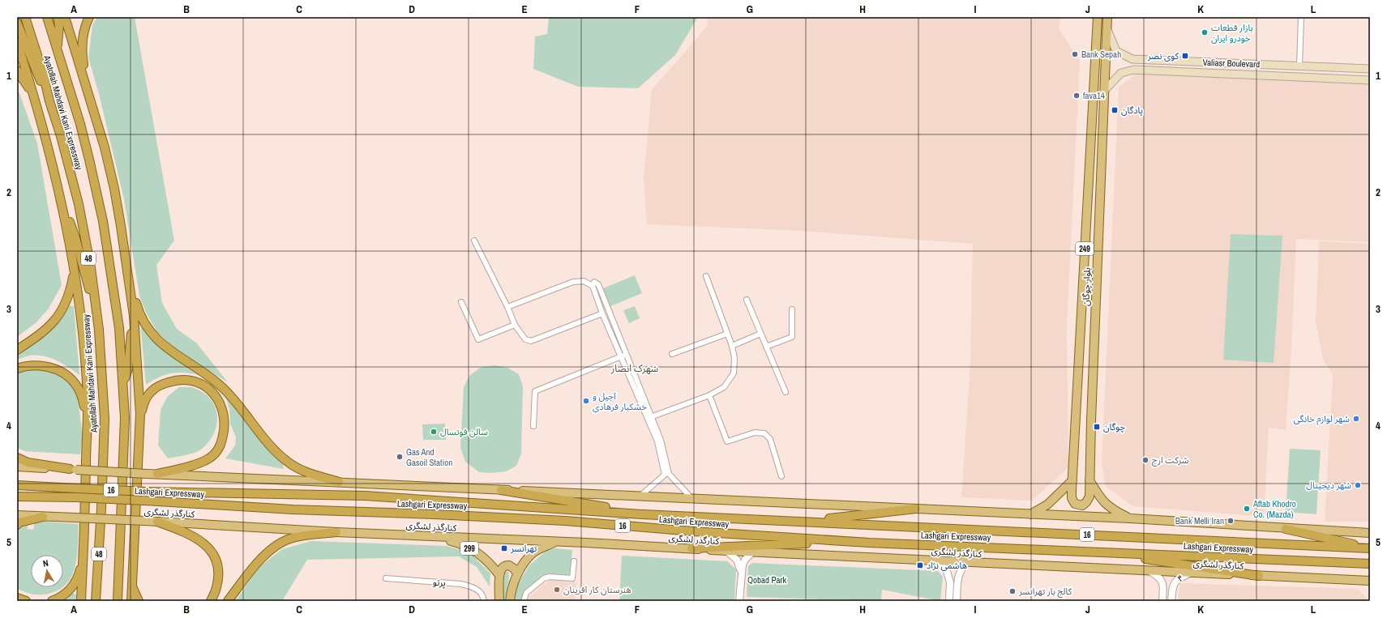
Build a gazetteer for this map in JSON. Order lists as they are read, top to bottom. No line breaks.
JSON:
{"streets":{"highway":["Ayatollah Mahdavi Kani Expressway","48","16","Lashgari Expressway"],"main road":["Valiasr Boulevard","249","بلوار چوگان","کنارگذر لشگری","299"],"street":["۴","پرتو"]},"crossings":[["Valiasr Boulevard","بلوار چوگان"],["کنارگذر لشگری","299"],["کنارگذر لشگری","۴"]],"districts":["شهرک انصار"],"parks":["Qobad Park"],"places":{"other":["بازار قطعات خودرو ایران","Bank Sepah","fava14","آجیل و خشکبار فرهادی","شهر لوازم خانگی","سالن فوتسال","Gas And Gasoil Station","شرکت ارج","شهر دیجیتال","Aftab Khodro Co. (Mazda)","Bank Melli Iran","هنرستان کار آفرینان","کالج بار تهرانسر"],"transit":["کوی نصر","پادگان","چوگان","تهرانسر","هاشمی نژاد"]},"north":"top","grid":{"columns":["A","B","C","D","E","F","G","H","I","J","K","L"],"rows":["1","2","3","4","5"]}}
